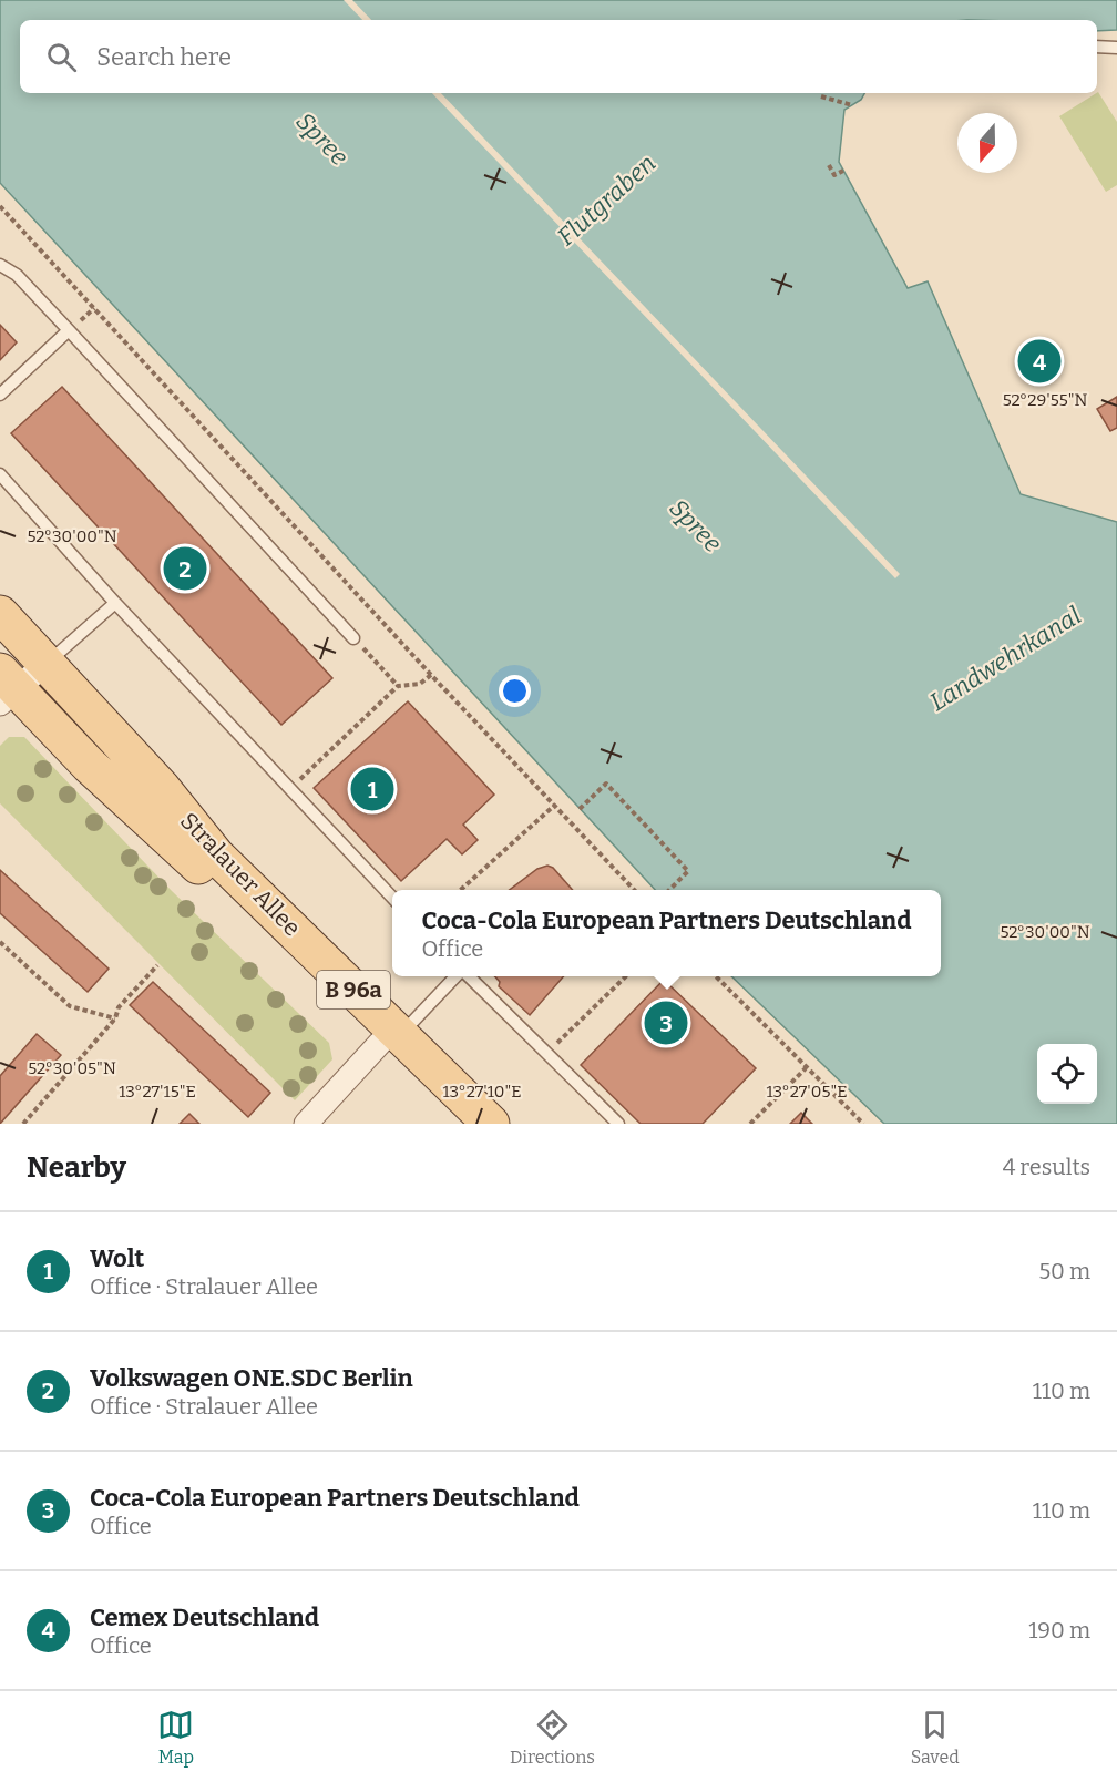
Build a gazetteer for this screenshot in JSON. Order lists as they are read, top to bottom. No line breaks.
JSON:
{"streets":{"main road":["Stralauer Allee","B 96a"]},"crossings":[["Stralauer Allee","B 96a"]],"water":["Spree","Flutgraben","Landwehrkanal"],"north":"bottom","page":{"search":"Search here","pins":["4","2","1","3"],"popup":["Coca-Cola European Partners Deutschland","Office"],"heading":["Nearby","4 results"],"list":[{"mark":"1","name":"Wolt","note":"Office · Stralauer Allee","value":"50 m"},{"mark":"2","name":"Volkswagen ONE.SDC Berlin","note":"Office · Stralauer Allee","value":"110 m"},{"mark":"3","name":"Coca-Cola European Partners Deutschland","note":"Office","value":"110 m"},{"mark":"4","name":"Cemex Deutschland","note":"Office","value":"190 m"}],"nav":["Map","Directions","Saved"]},"coordinates":["52°29'55\"N","52°30'00\"N","52°30'05\"N","13°27'15\"E","13°27'10\"E","13°27'05\"E"]}
